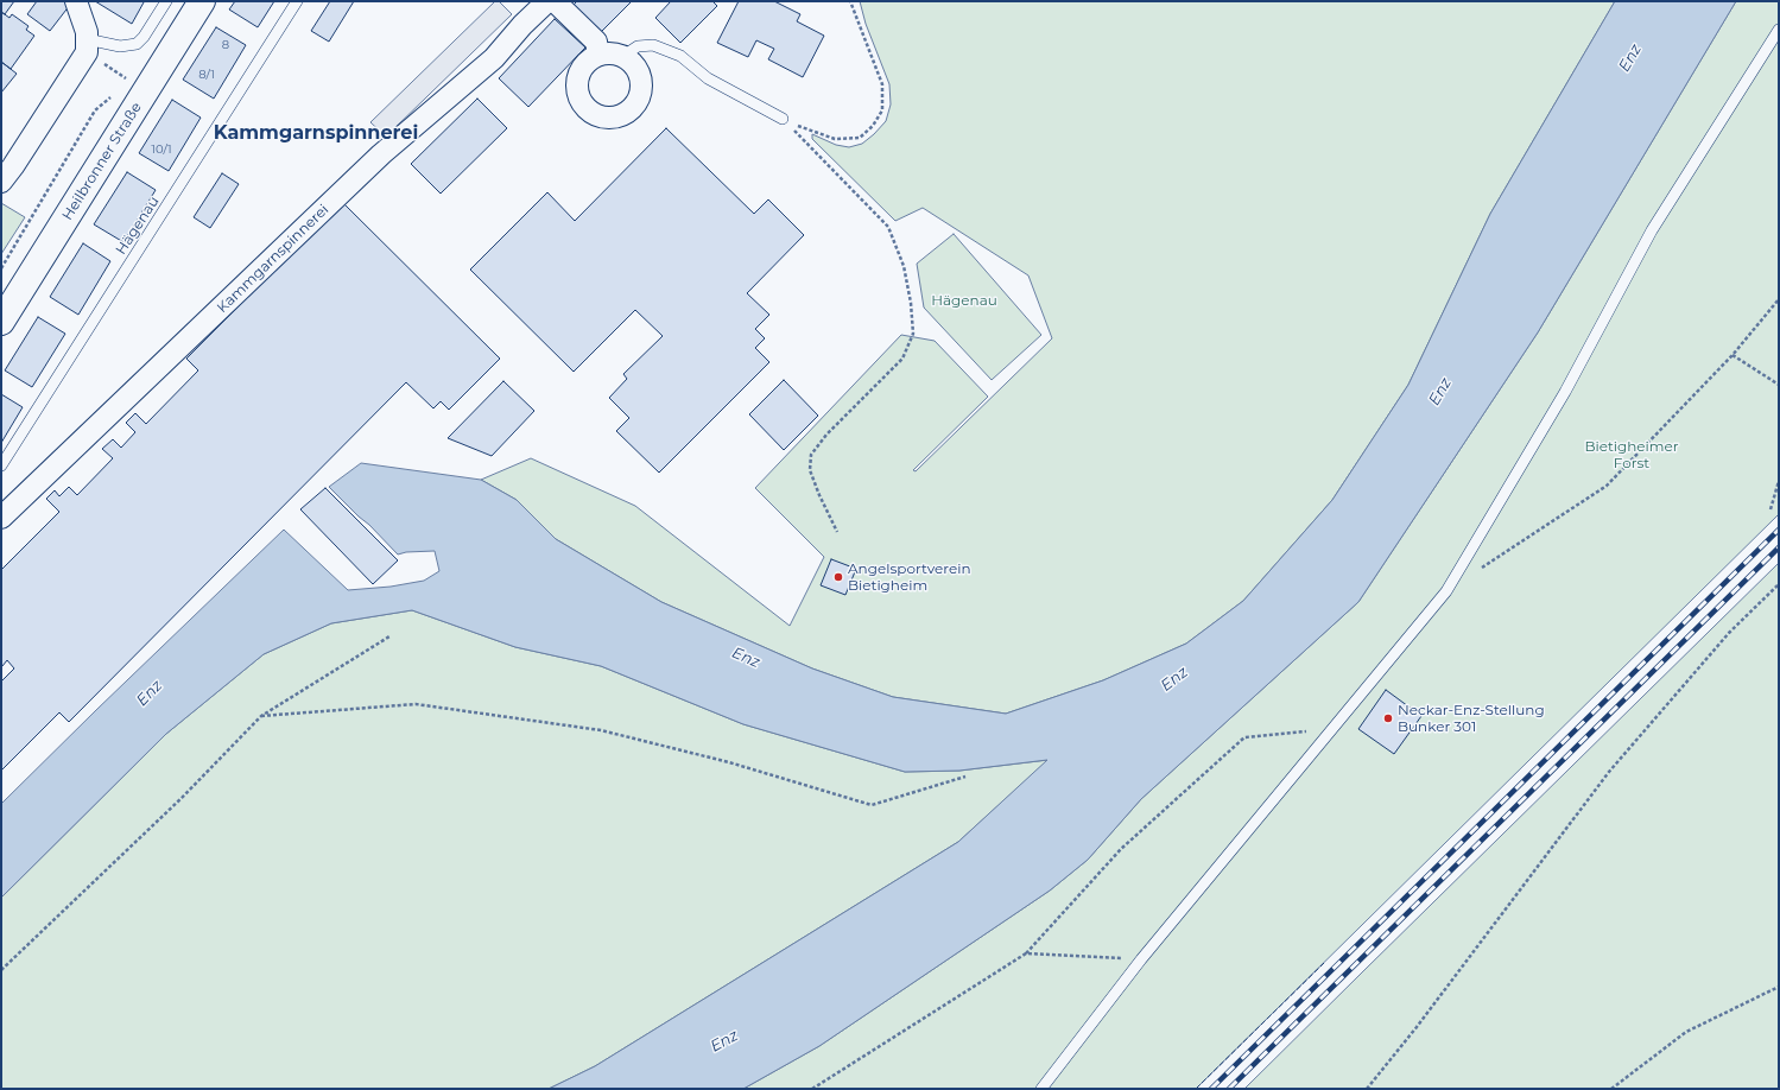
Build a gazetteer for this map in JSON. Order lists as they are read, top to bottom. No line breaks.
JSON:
{"streets":{"main road":["Heilbronner Straße"],"street":["Kammgarnspinnerei"],"lane":["Hägenau"]},"districts":["Kammgarnspinnerei"],"water":["Enz"],"parks":["Hägenau","Bietigheimer Forst"],"places":["Angelsportverein Bietigheim","Neckar-Enz-Stellung Bunker 301"],"house_numbers":["8","8/1","10/1"]}
